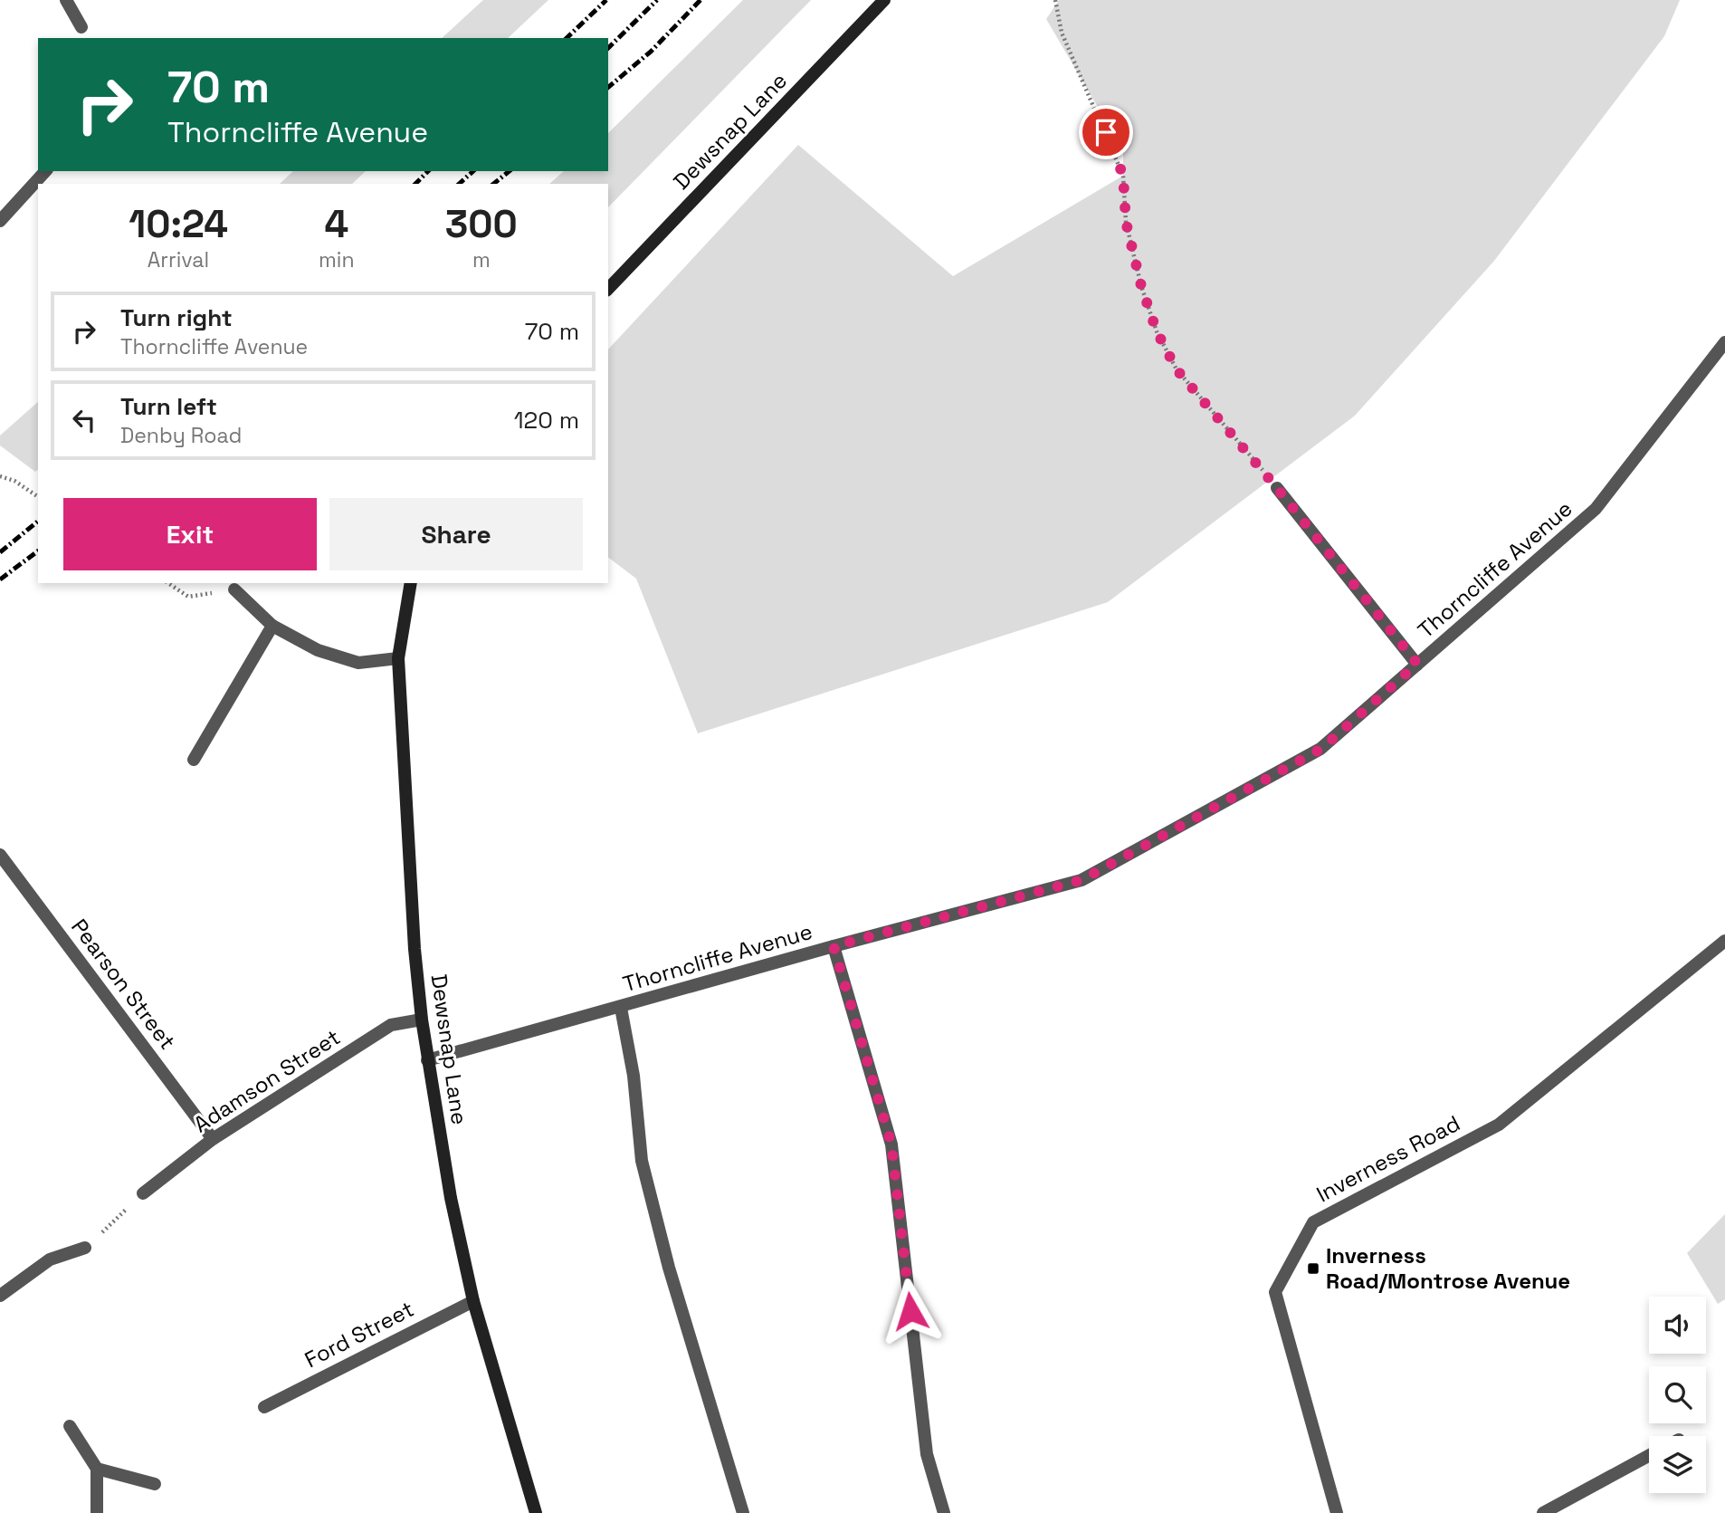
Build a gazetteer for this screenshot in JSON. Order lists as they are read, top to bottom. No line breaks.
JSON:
{"streets":{"street":["Dewsnap Lane","Thorncliffe Avenue","Pearson Street","Adamson Street","Inverness Road","Ford Street"]},"crossings":[["Dewsnap Lane","Thorncliffe Avenue"],["Dewsnap Lane","Adamson Street"],["Dewsnap Lane","Ford Street"],["Pearson Street","Adamson Street"]],"places":{"transit":["Inverness Road/Montrose Avenue"]},"page":{"turn":["70 m","Thorncliffe Avenue"],"eta":["10:24","Arrival","4","min","300","m"],"list":[{"name":"Turn right","note":"Thorncliffe Avenue","value":"70 m"},{"name":"Turn left","note":"Denby Road","value":"120 m"}],"buttons":["Exit","Share"]}}
